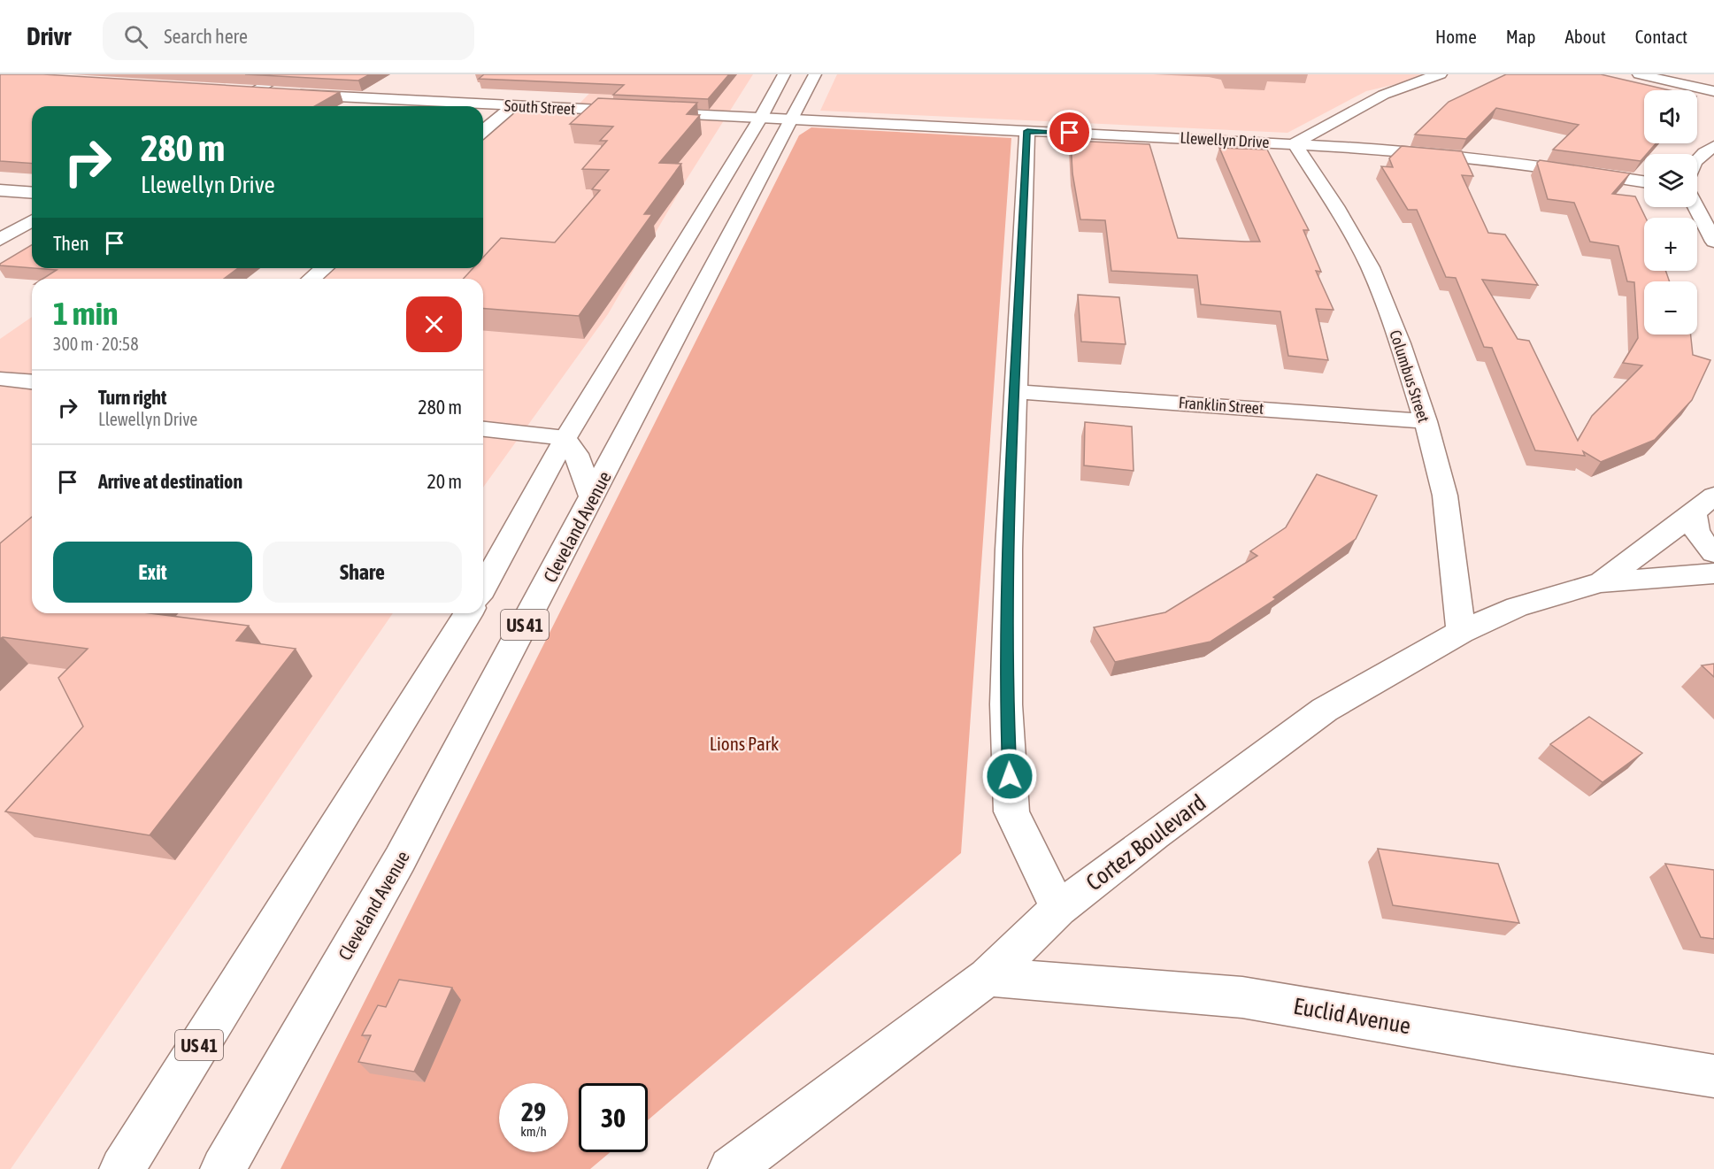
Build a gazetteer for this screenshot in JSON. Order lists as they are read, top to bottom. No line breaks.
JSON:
{"streets":{"street":["South Street","Llewellyn Drive","Columbus Street","Franklin Street","Cleveland Avenue","US 41","Cortez Boulevard","Euclid Avenue"]},"crossings":[["South Street","Llewellyn Drive"],["South Street","Cleveland Avenue"],["South Street","US 41"],["Llewellyn Drive","Columbus Street"],["Llewellyn Drive","Cleveland Avenue"],["Columbus Street","Franklin Street"],["Columbus Street","Cortez Boulevard"],["Cortez Boulevard","Euclid Avenue"]],"parks":["Lions Park"],"page":{"header":"Drivr","search":"Search here","nav":["Home","Map","About","Contact"],"map_buttons":["+","−"],"turn":["280 m","Llewellyn Drive"],"then":"Then","heading":["1 min","300 m · 20:58"],"list":[{"name":"Turn right","note":"Llewellyn Drive","value":"280 m"},{"name":"Arrive at destination","value":"20 m"}],"buttons":["Exit","Share"],"speed":"29 km/h","limit":"30"}}
